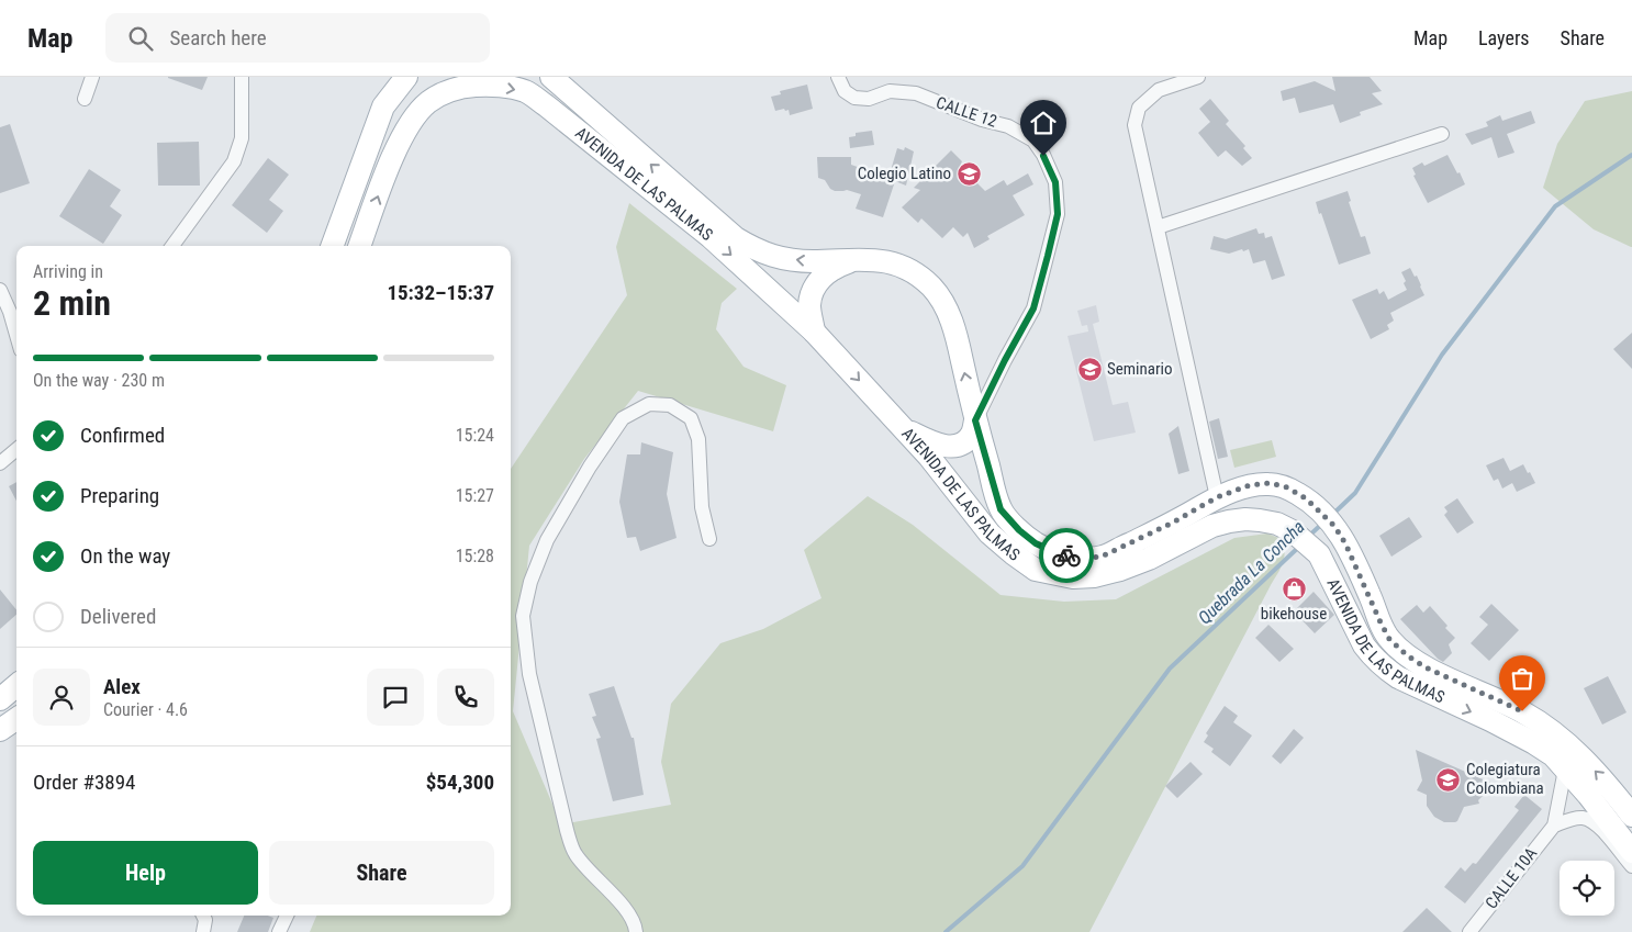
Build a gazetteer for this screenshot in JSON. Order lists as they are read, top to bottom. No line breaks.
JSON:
{"streets":{"main road":["AVENIDA DE LAS PALMAS"],"street":["CALLE 12","CALLE 10A"]},"crossings":[["CALLE 12","AVENIDA DE LAS PALMAS"],["AVENIDA DE LAS PALMAS","CALLE 10A"]],"water":["Quebrada La Concha"],"places":{"school or university":["Colegio Latino","Seminario","Colegiatura Colombiana"],"shop":["bikehouse"]},"page":{"header":"Map","search":"Search here","nav":["Map","Layers","Share"],"heading":["2 min","Arriving in","15:32–15:37"],"panel":["Alex","Courier · 4.6","Order #3894","$54,300"],"bar":"On the way · 230 m","list":[["Confirmed","15:24"],["Preparing","15:27"],["On the way","15:28"],"Delivered"],"buttons":["Help","Share"]}}
